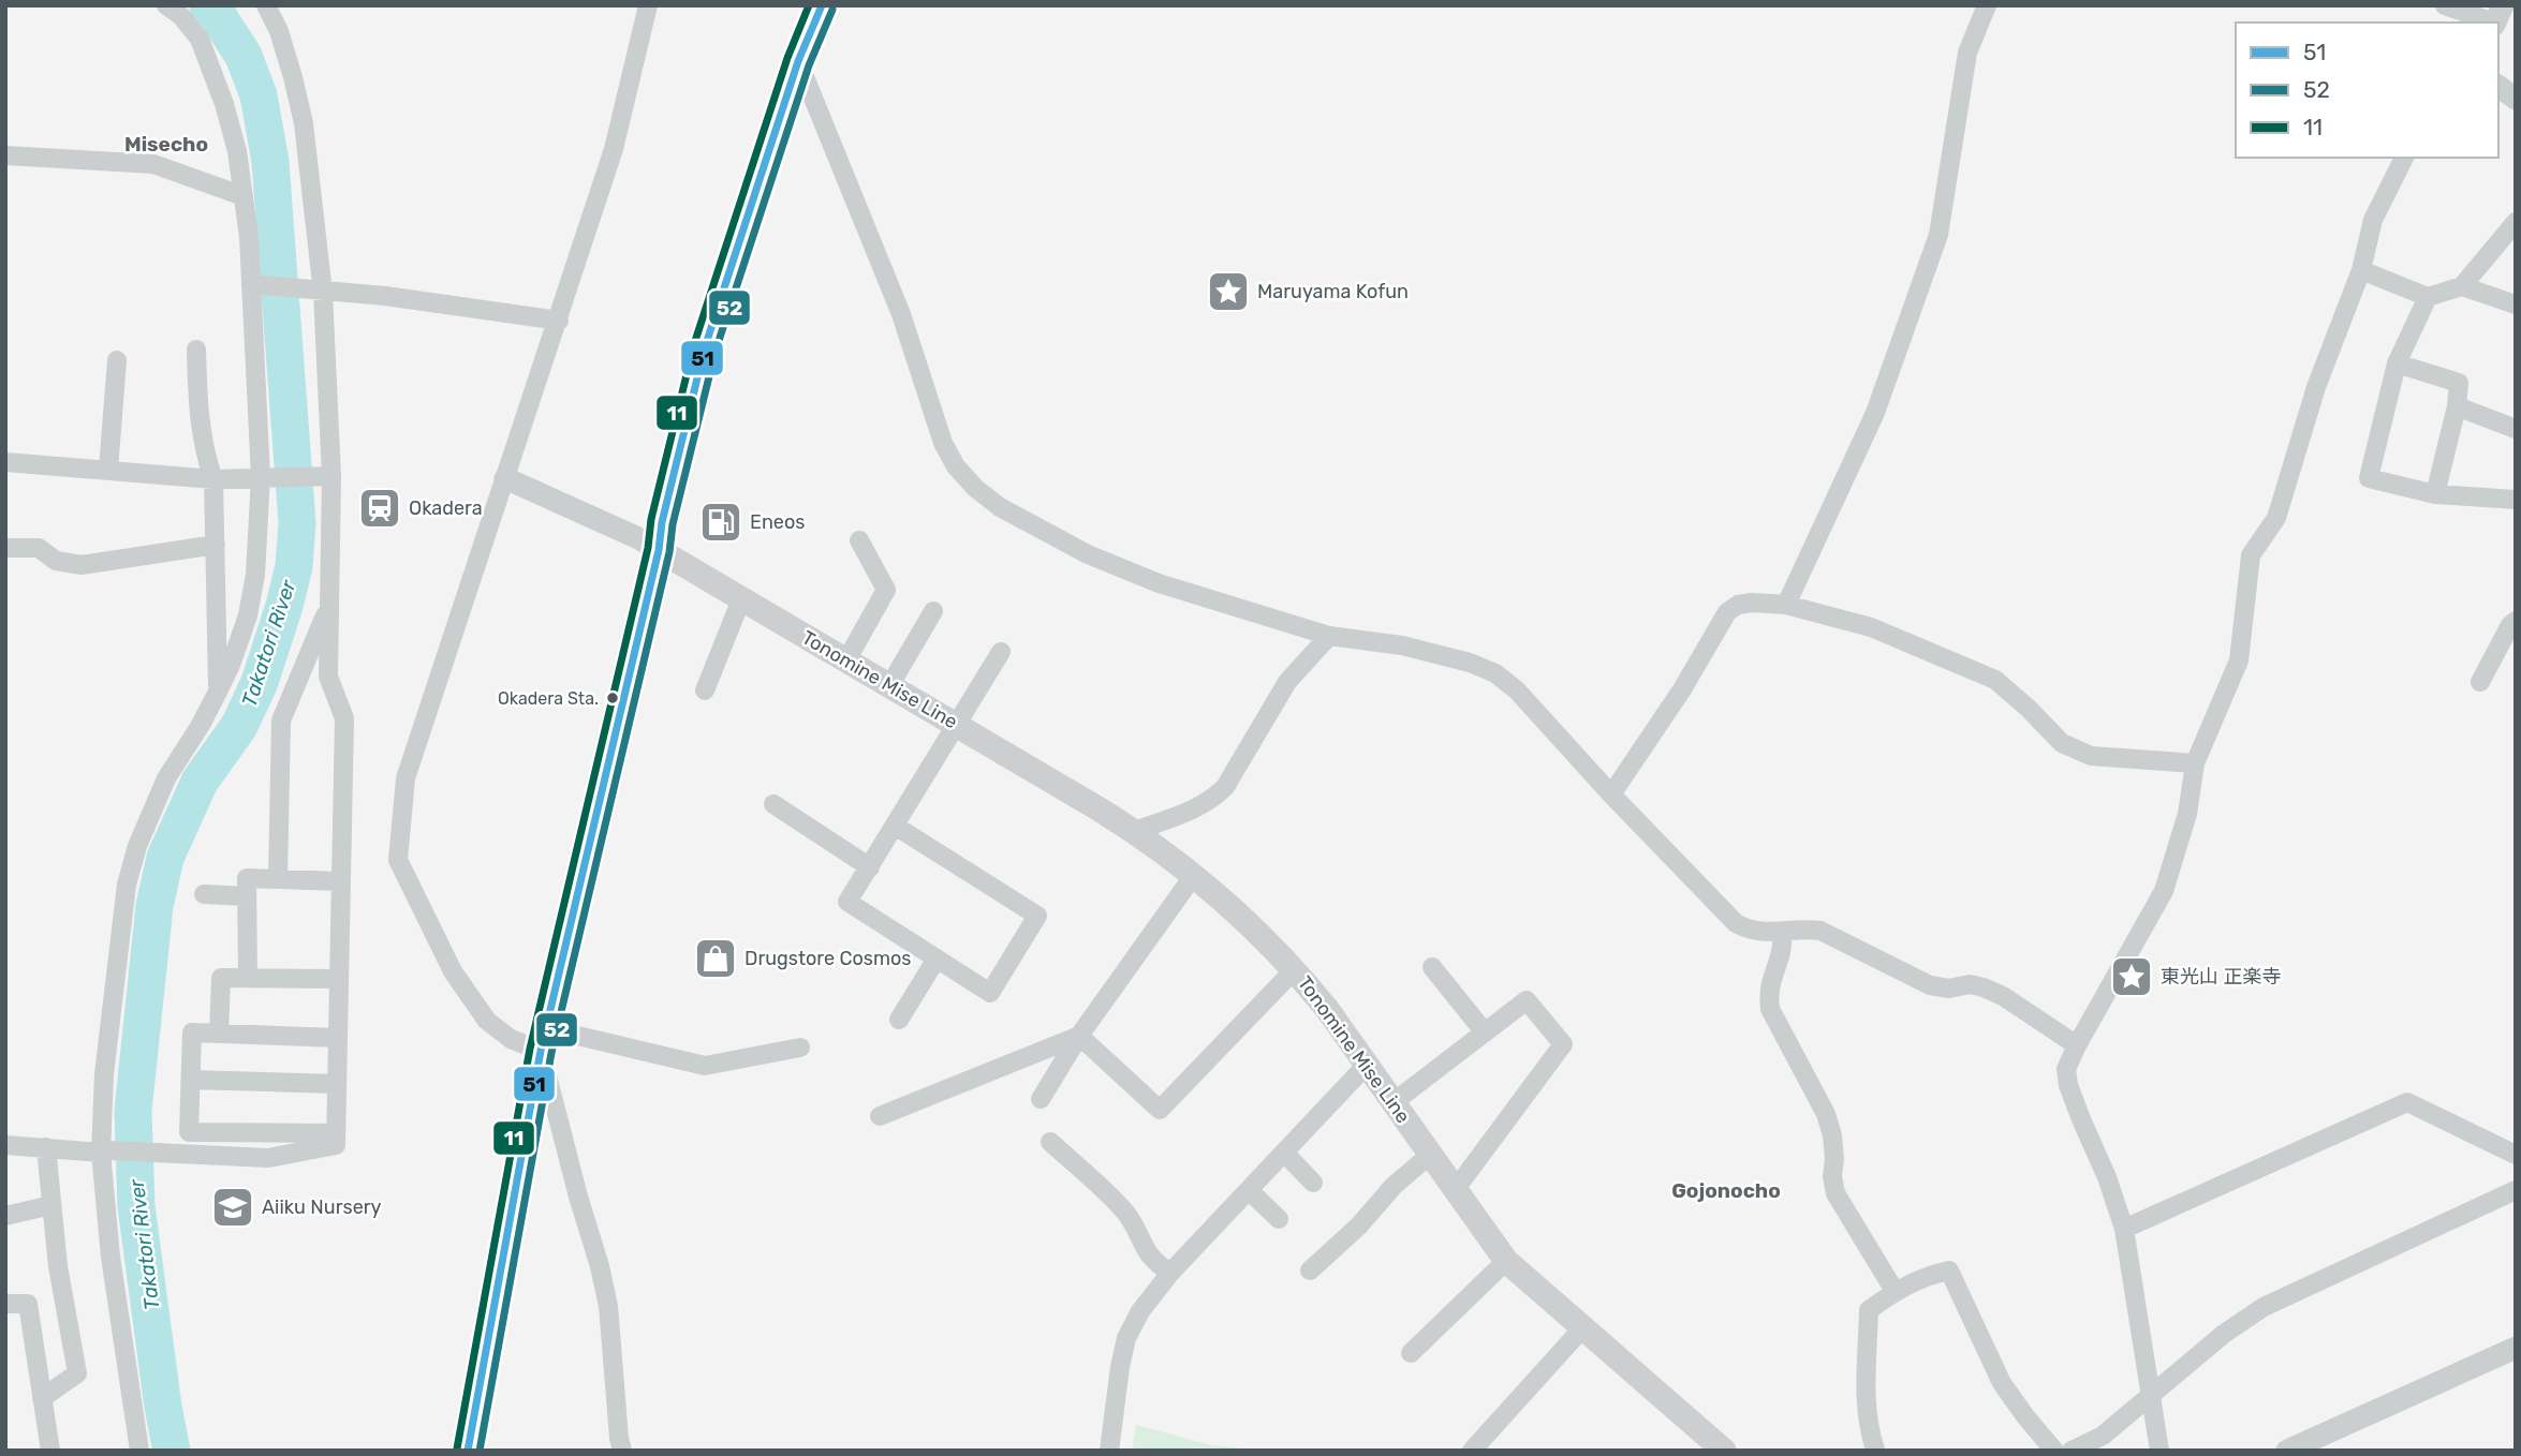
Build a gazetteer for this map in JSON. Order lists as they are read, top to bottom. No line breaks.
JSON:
{"streets":{"main road":["Tonomine Mise Line"]},"districts":["Misecho","Gojonocho"],"water":["Takatori River"],"places":{"place":["Maruyama Kofun","東光山 正楽寺"],"station":["Okadera"],"fuel station":["Eneos"],"other":["Okadera Sta."],"shop":["Drugstore Cosmos"],"school or university":["Aiiku Nursery"]},"lines":["transit line 51","transit line 11","transit line 52"],"legend":["51","52","11"]}
